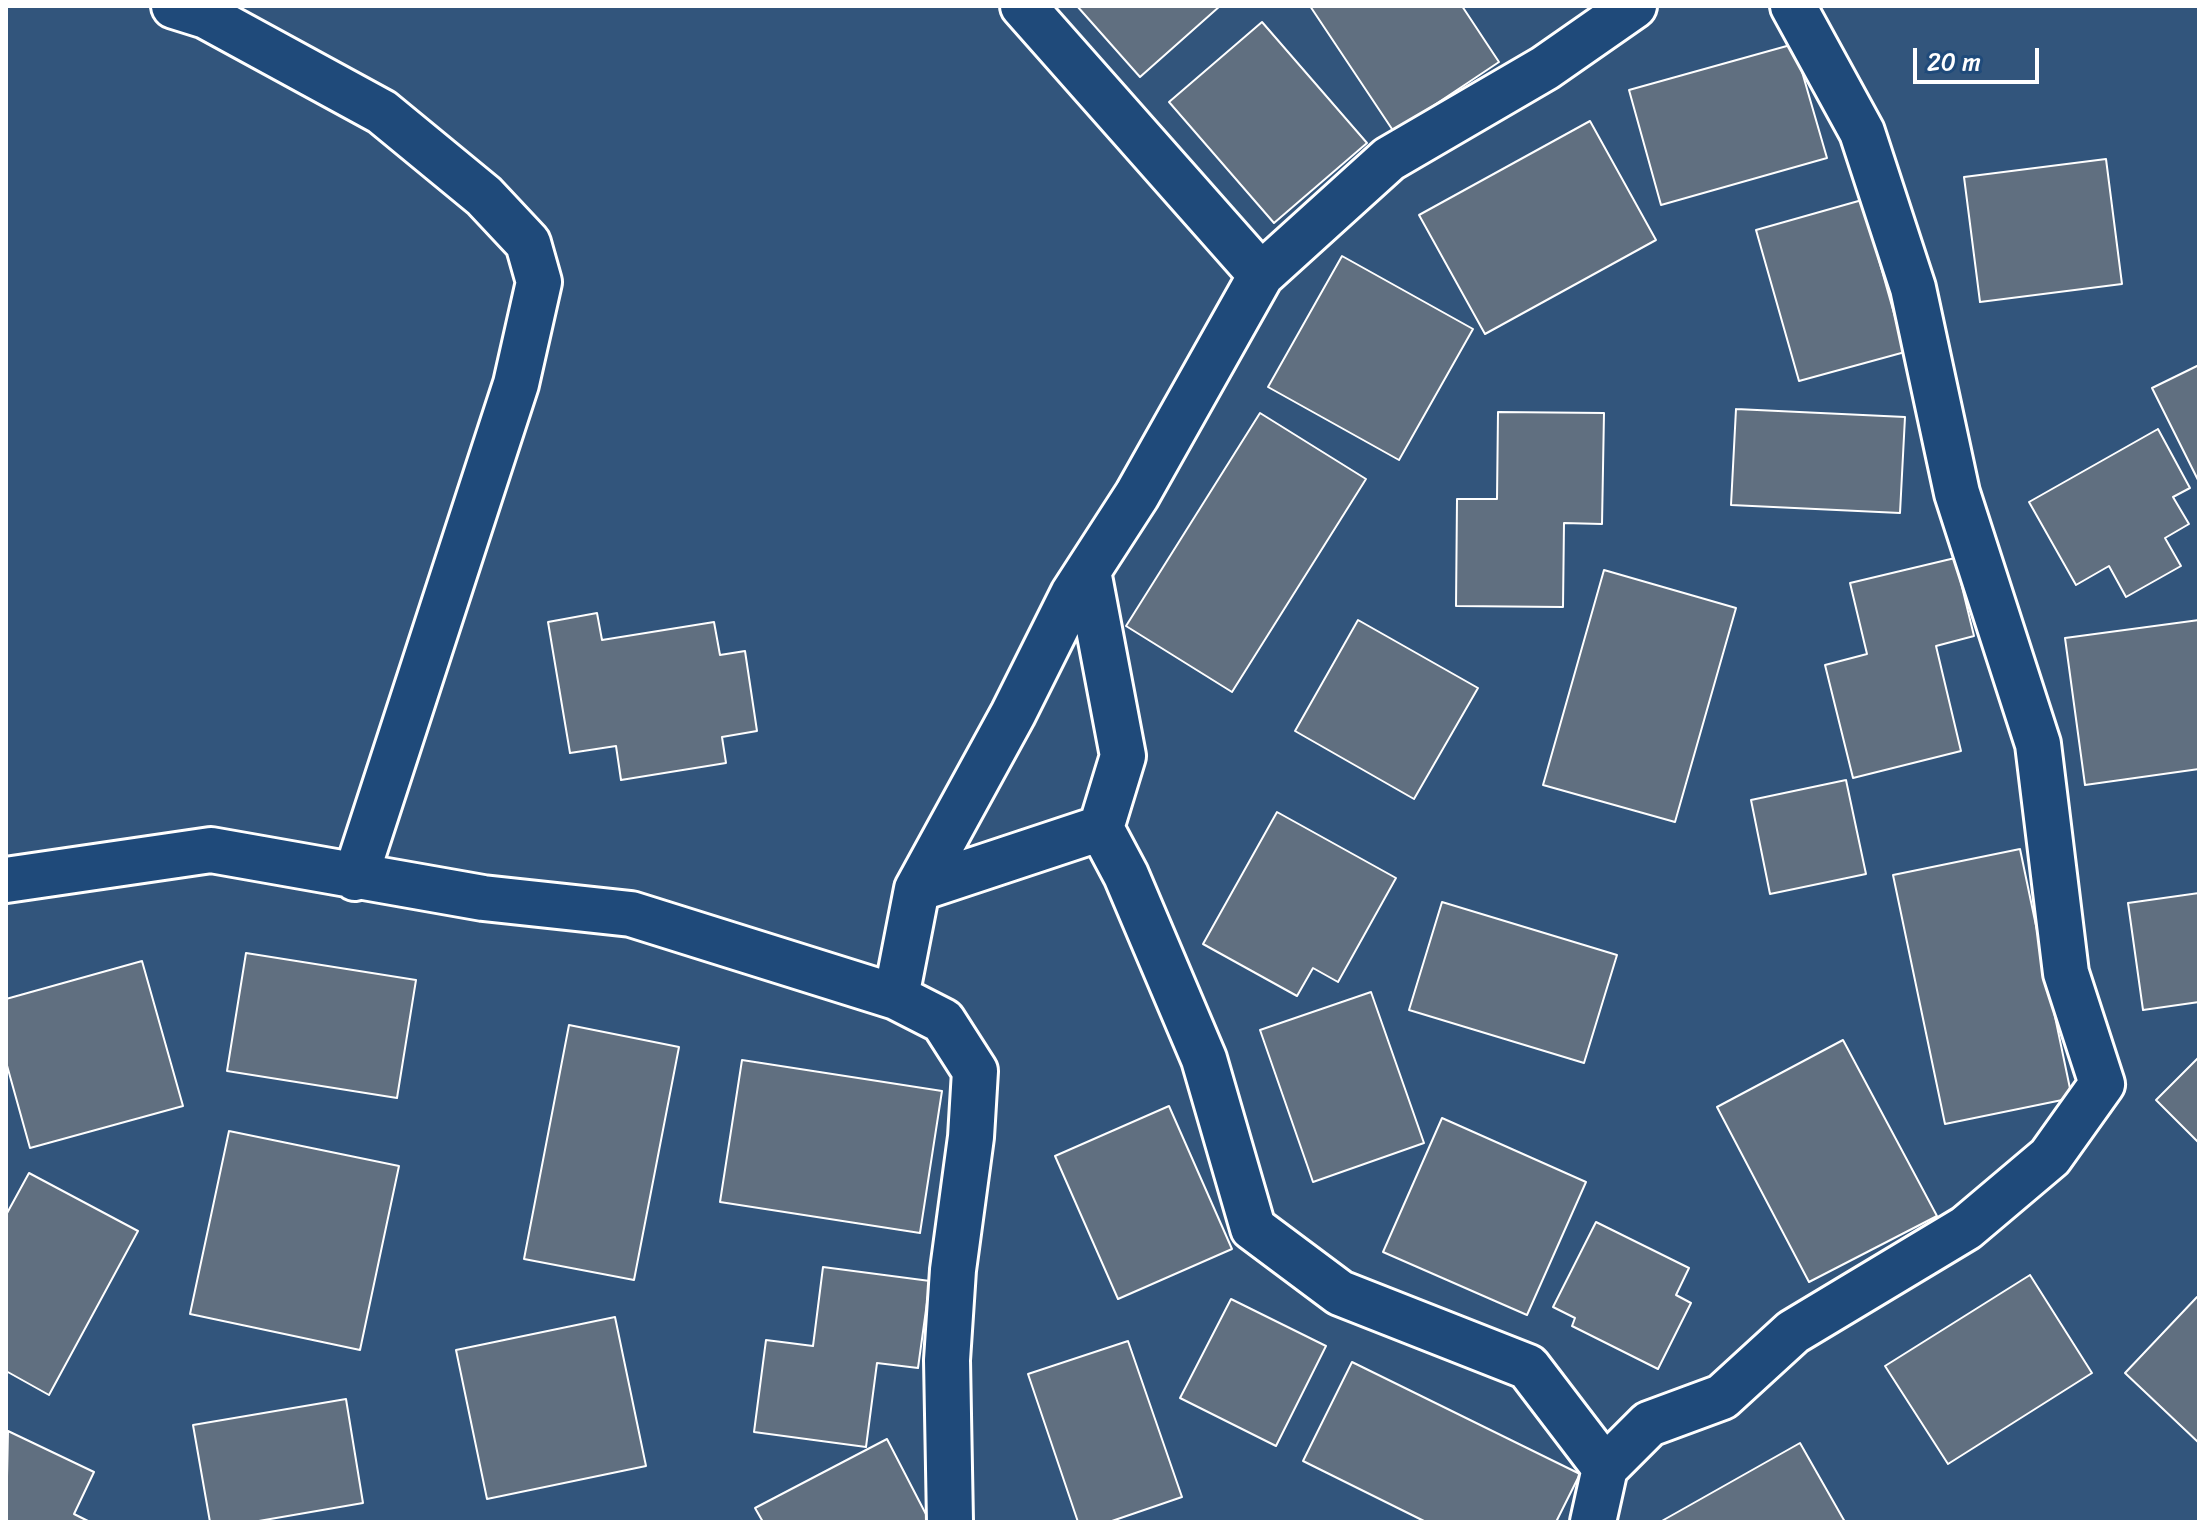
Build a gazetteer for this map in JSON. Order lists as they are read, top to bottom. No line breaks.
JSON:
{"scale_bar":"20 m"}
